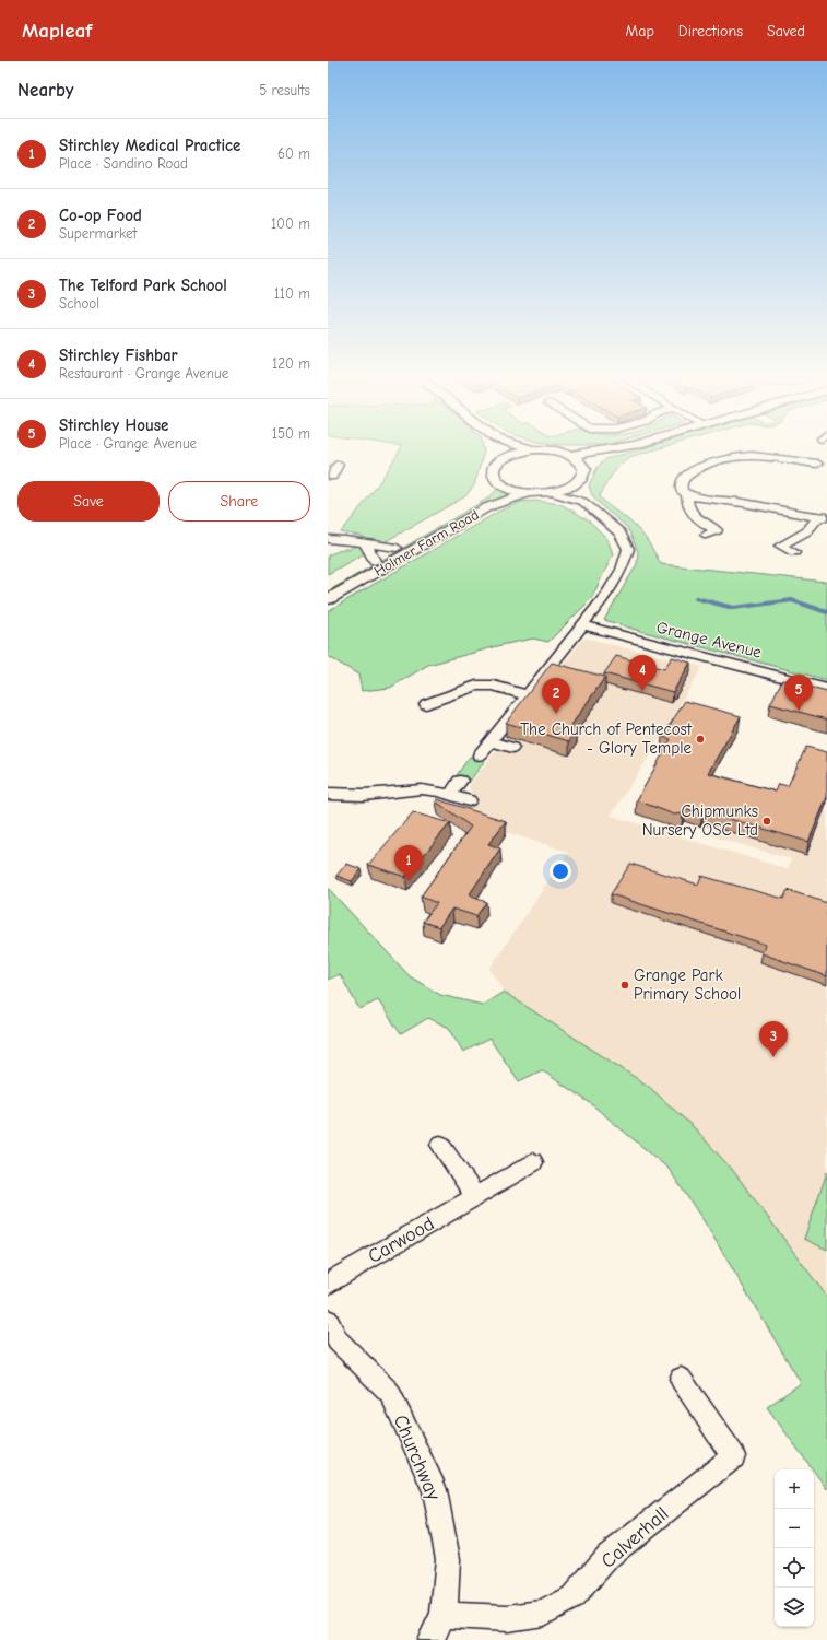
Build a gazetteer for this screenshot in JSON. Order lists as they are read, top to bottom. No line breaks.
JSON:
{"streets":{"street":["Holmer Farm Road","Grange Avenue","Carwood","Churchway","Calverhall"]},"crossings":[["Churchway","Calverhall"]],"places":["The Church of Pentecost - Glory Temple","Chipmunks Nursery OSC Ltd","Grange Park Primary School"],"page":{"header":"Mapleaf","nav":["Map","Directions","Saved"],"heading":["Nearby","5 results"],"list":[{"mark":"1","name":"Stirchley Medical Practice","note":"Place · Sandino Road","value":"60 m"},{"mark":"2","name":"Co-op Food","note":"Supermarket","value":"100 m"},{"mark":"3","name":"The Telford Park School","note":"School","value":"110 m"},{"mark":"4","name":"Stirchley Fishbar","note":"Restaurant · Grange Avenue","value":"120 m"},{"mark":"5","name":"Stirchley House","note":"Place · Grange Avenue","value":"150 m"}],"buttons":["Save","Share"],"pins":["4","5","2","1","3"],"map_buttons":["+","−"]}}
